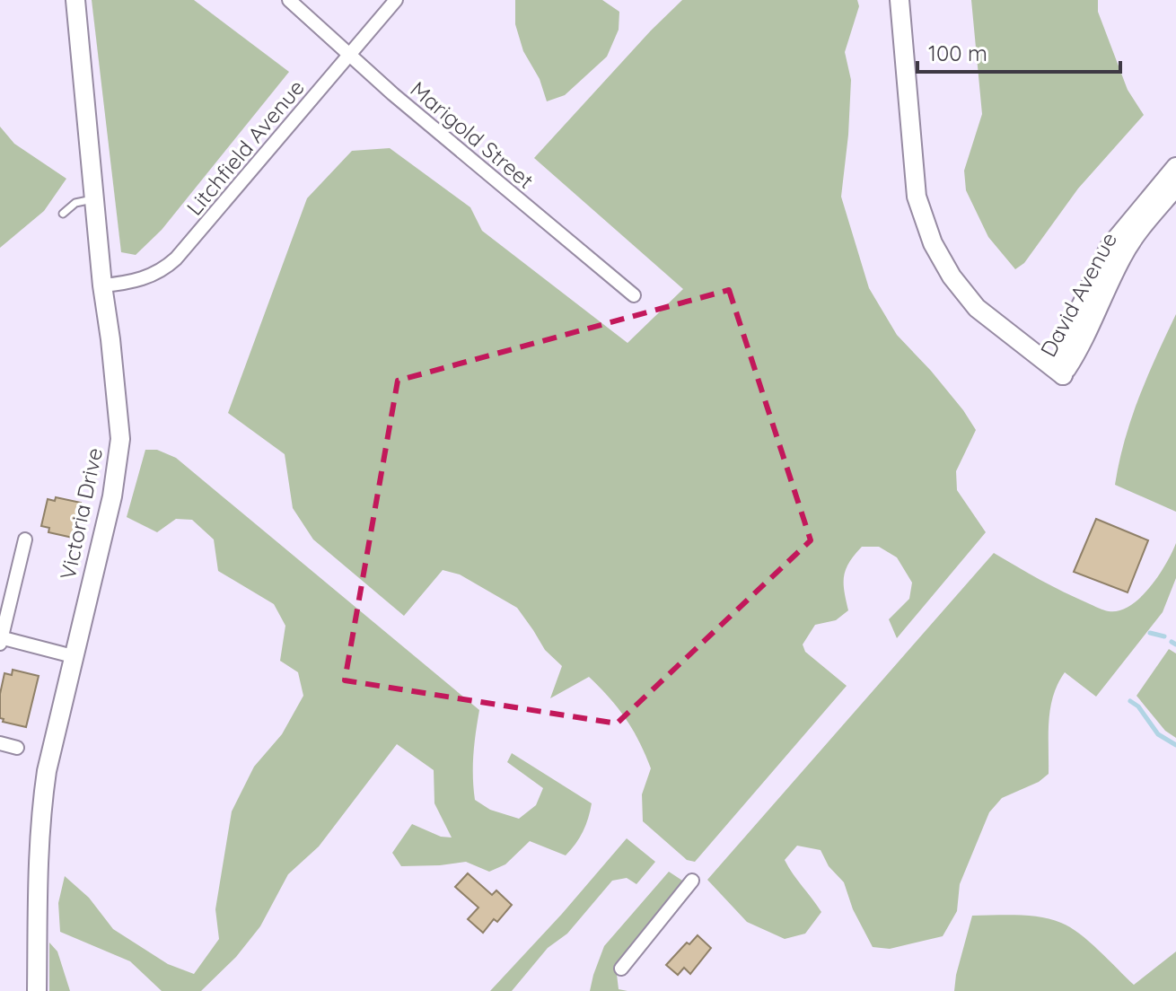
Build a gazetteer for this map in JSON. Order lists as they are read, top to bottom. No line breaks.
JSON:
{"streets":{"street":["Marigold Street","Litchfield Avenue","David Avenue","Victoria Drive"]},"crossings":[["Marigold Street","Litchfield Avenue"],["Litchfield Avenue","Victoria Drive"]],"scale_bar":"100 m"}
